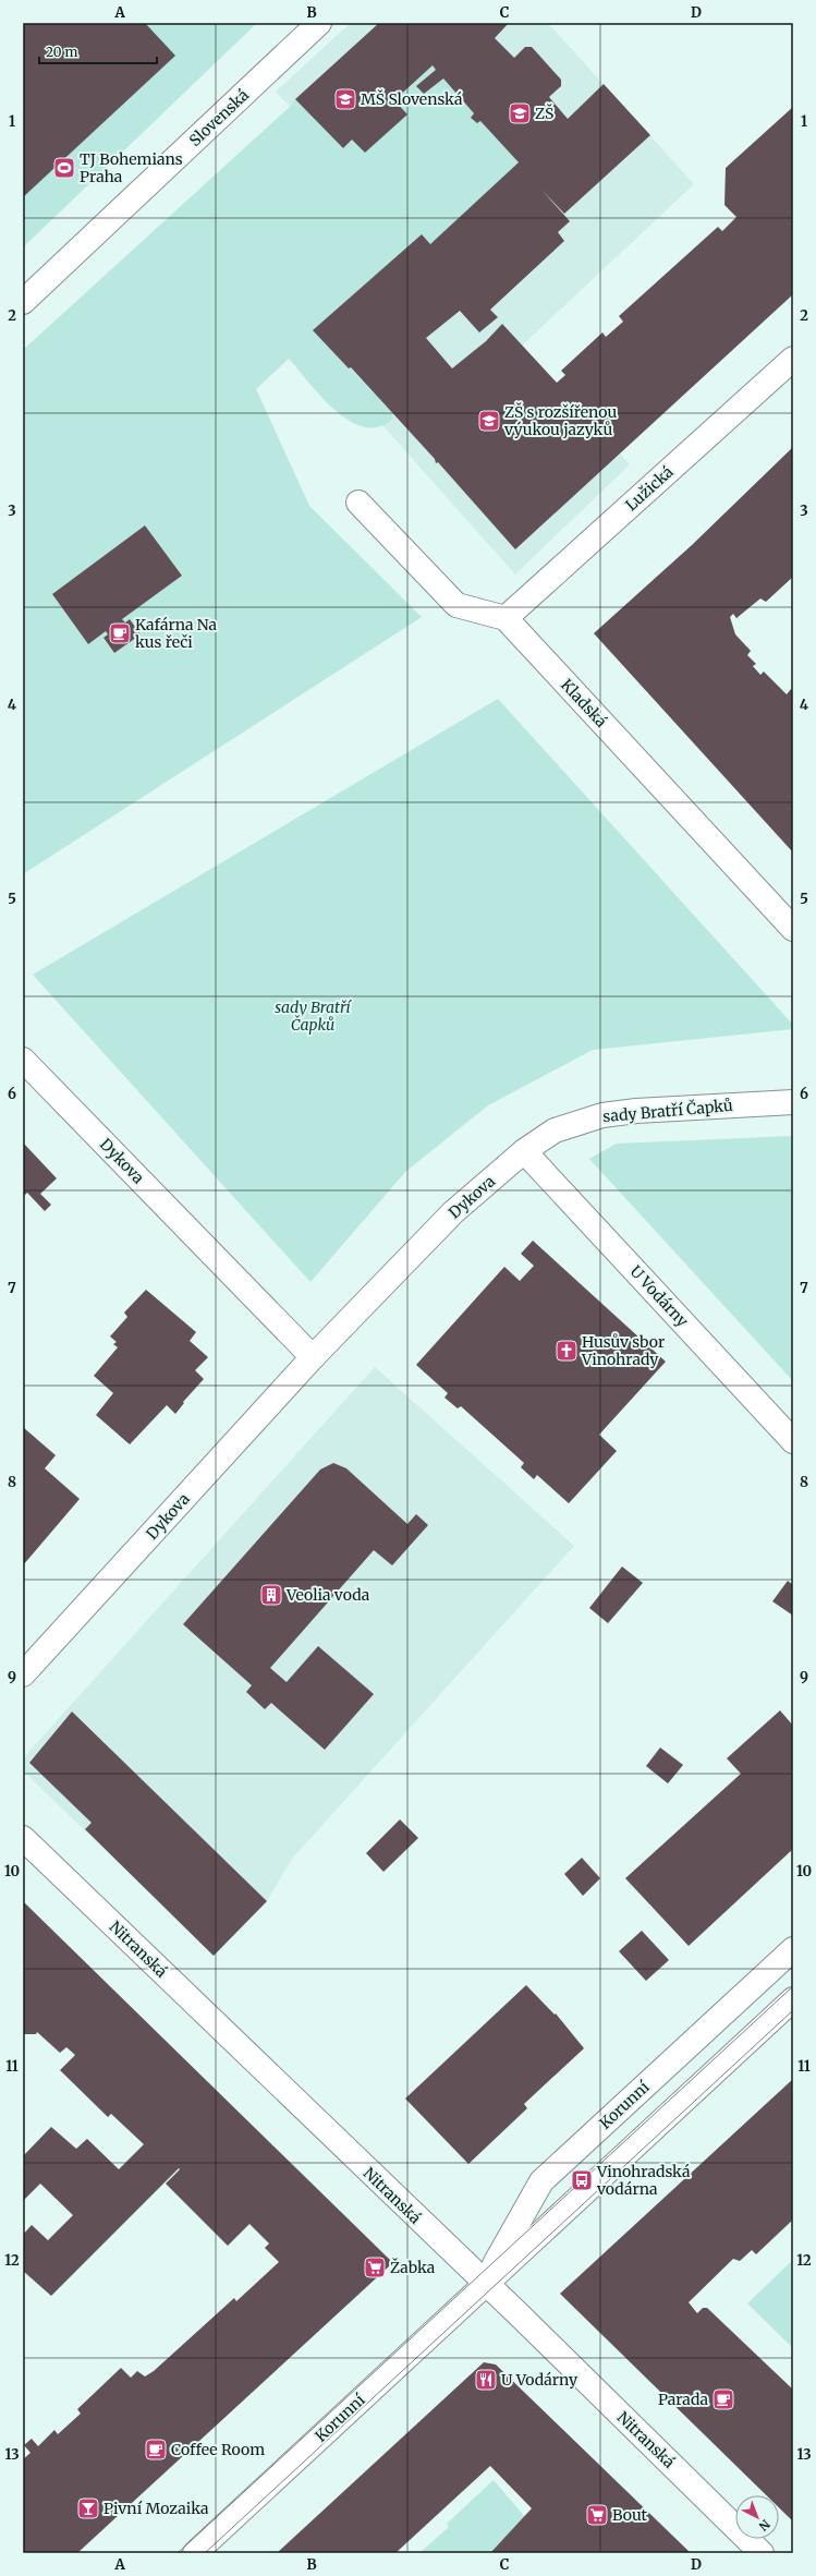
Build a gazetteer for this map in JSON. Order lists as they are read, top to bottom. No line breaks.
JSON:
{"streets":{"street":["Slovenská","Lužická","Kladská","sady Bratří Čapků","Dykova","U Vodárny","Nitranská","Korunní"]},"crossings":[["Lužická","Kladská"],["sady Bratří Čapků","Dykova"],["sady Bratří Čapků","U Vodárny"],["Dykova","U Vodárny"],["Nitranská","Korunní"]],"parks":["sady Bratří Čapků"],"places":{"school or university":["MŠ Slovenská","ZŠ","ZŠ s rozšířenou výukou jazyků"],"sports":["TJ Bohemians Praha"],"cafe":["Kafárna Na kus řeči","Parada","Coffee Room"],"church":["Husův sbor Vinohrady"],"building":["Veolia voda"],"bus stop":["Vinohradská vodárna"],"supermarket":["Žabka","Bout"],"restaurant":["U Vodárny"],"bar":["Pivní Mozaika"]},"scale_bar":"20 m","north":"bottom right","grid":{"columns":["A","B","C","D"],"rows":["1","2","3","4","5","6","7","8","9","10","11","12","13"]}}
